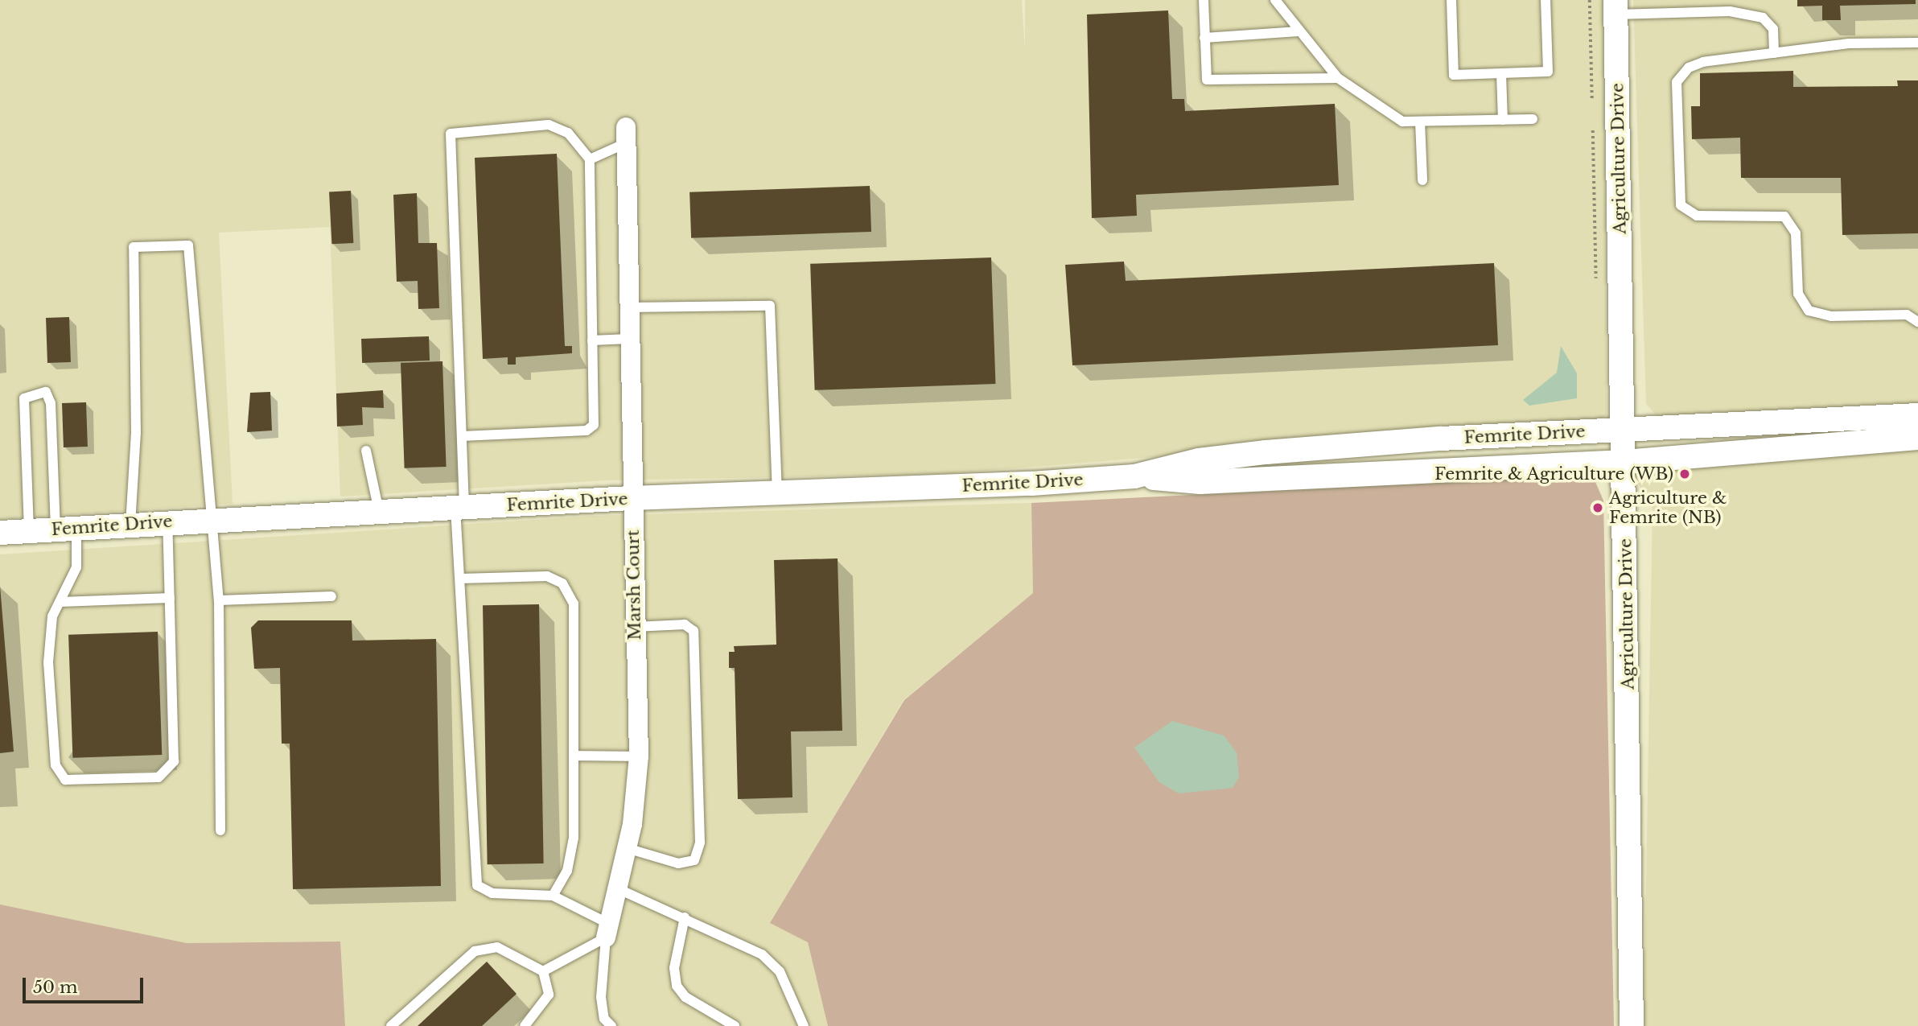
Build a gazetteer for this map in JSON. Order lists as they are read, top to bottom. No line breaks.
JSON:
{"streets":{"street":["Agriculture Drive","Femrite Drive","Marsh Court"]},"crossings":[["Agriculture Drive","Femrite Drive"],["Femrite Drive","Marsh Court"]],"places":["Femrite & Agriculture (WB)","Agriculture & Femrite (NB)"],"scale_bar":"50 m"}
